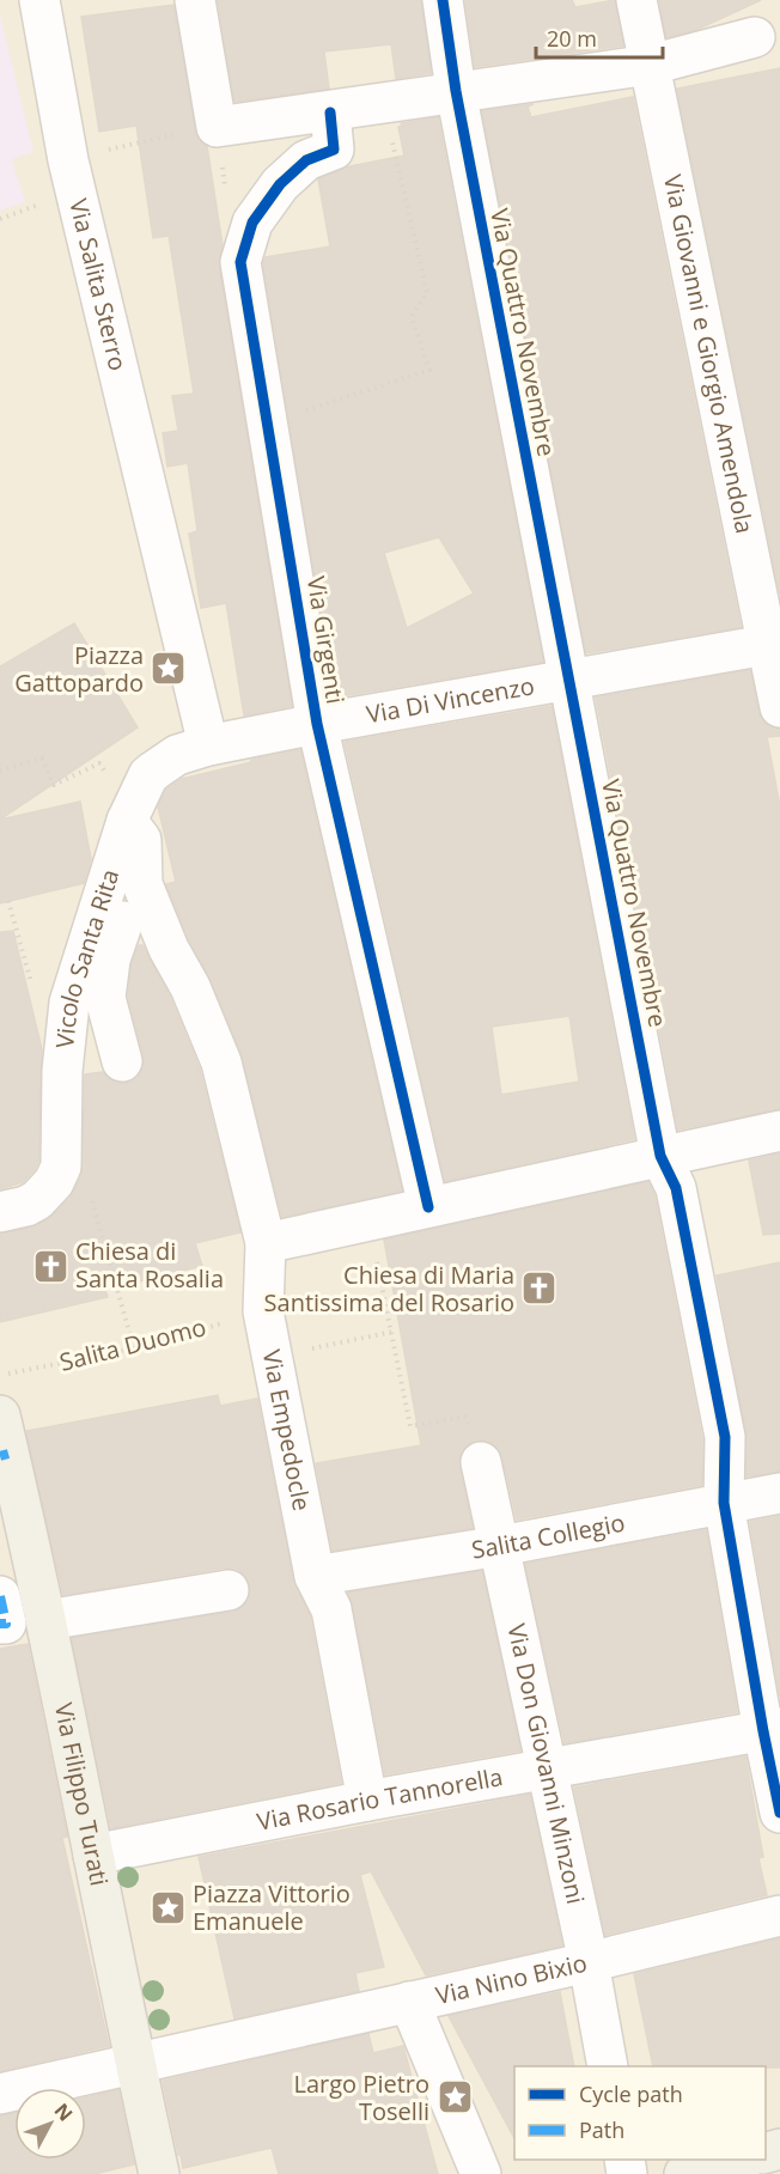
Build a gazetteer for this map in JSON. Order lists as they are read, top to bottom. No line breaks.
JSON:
{"streets":{"main road":["Via Filippo Turati"],"street":["Via Salita Sterro","Via Quattro Novembre","Via Giovanni e Giorgio Amendola","Via Girgenti","Via Di Vincenzo","Vicolo Santa Rita","Via Empedocle","Salita Collegio","Via Don Giovanni Minzoni","Via Rosario Tannorella","Via Nino Bixio"],"path":["Salita Duomo"]},"crossings":[["Via Salita Sterro","Via Di Vincenzo"],["Via Quattro Novembre","Via Di Vincenzo"],["Via Quattro Novembre","Salita Collegio"],["Via Quattro Novembre","Via Rosario Tannorella"],["Via Giovanni e Giorgio Amendola","Via Di Vincenzo"],["Via Girgenti","Via Di Vincenzo"],["Via Di Vincenzo","Vicolo Santa Rita"],["Vicolo Santa Rita","Via Empedocle"],["Salita Duomo","Via Empedocle"],["Via Empedocle","Salita Collegio"],["Via Empedocle","Via Rosario Tannorella"],["Salita Collegio","Via Don Giovanni Minzoni"],["Via Don Giovanni Minzoni","Via Rosario Tannorella"],["Via Don Giovanni Minzoni","Via Nino Bixio"],["Via Filippo Turati","Via Rosario Tannorella"],["Via Filippo Turati","Via Nino Bixio"]],"places":{"place":["Piazza Gattopardo","Piazza Vittorio Emanuele","Largo Pietro Toselli"],"church":["Chiesa di Santa Rosalia","Chiesa di Maria Santissima del Rosario"]},"legend":["Cycle path","Path"],"scale_bar":"20 m","north":"top right"}
